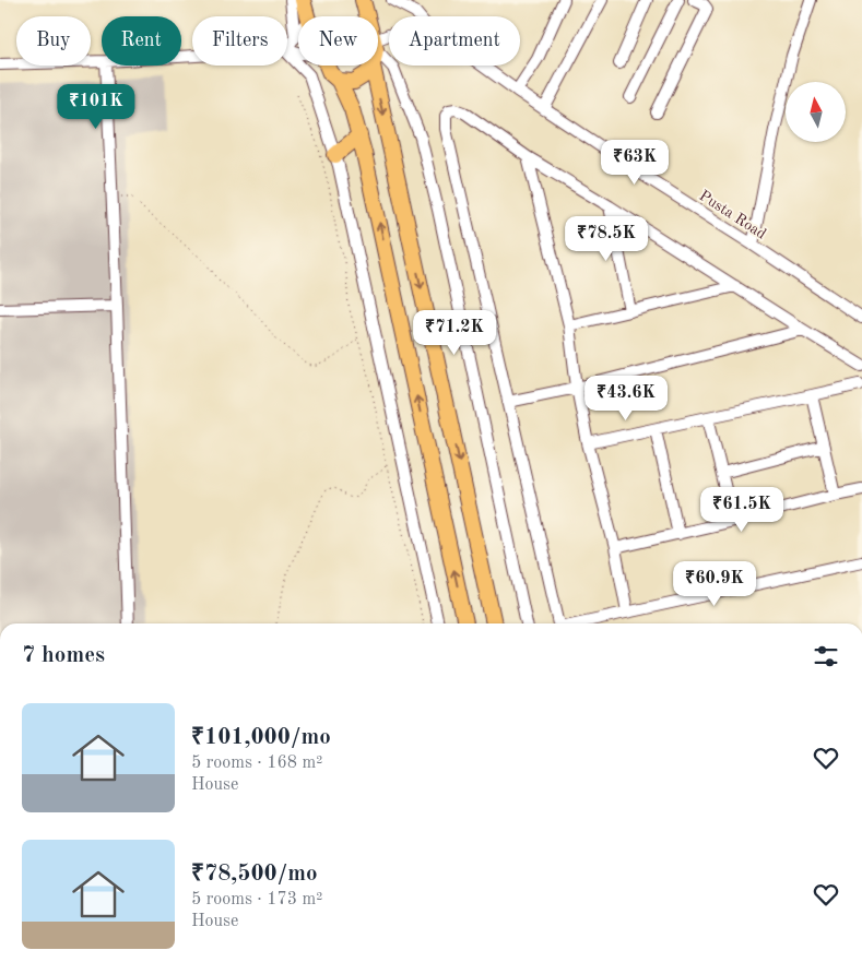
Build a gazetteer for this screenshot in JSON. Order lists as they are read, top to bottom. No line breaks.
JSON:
{"streets":{"street":["Pusta Road"]},"north":"top","page":{"chip":["Buy","Rent","Filters","New","Apartment"],"price":["₹101K","₹63K","₹78.5K","₹71.2K","₹43.6K","₹61.5K","₹60.9K"],"heading":"7 homes","list":[{"name":"₹101,000/mo","note":"5 rooms · 168 m² · House"},{"name":"₹78,500/mo","note":"5 rooms · 173 m² · House"}]}}
